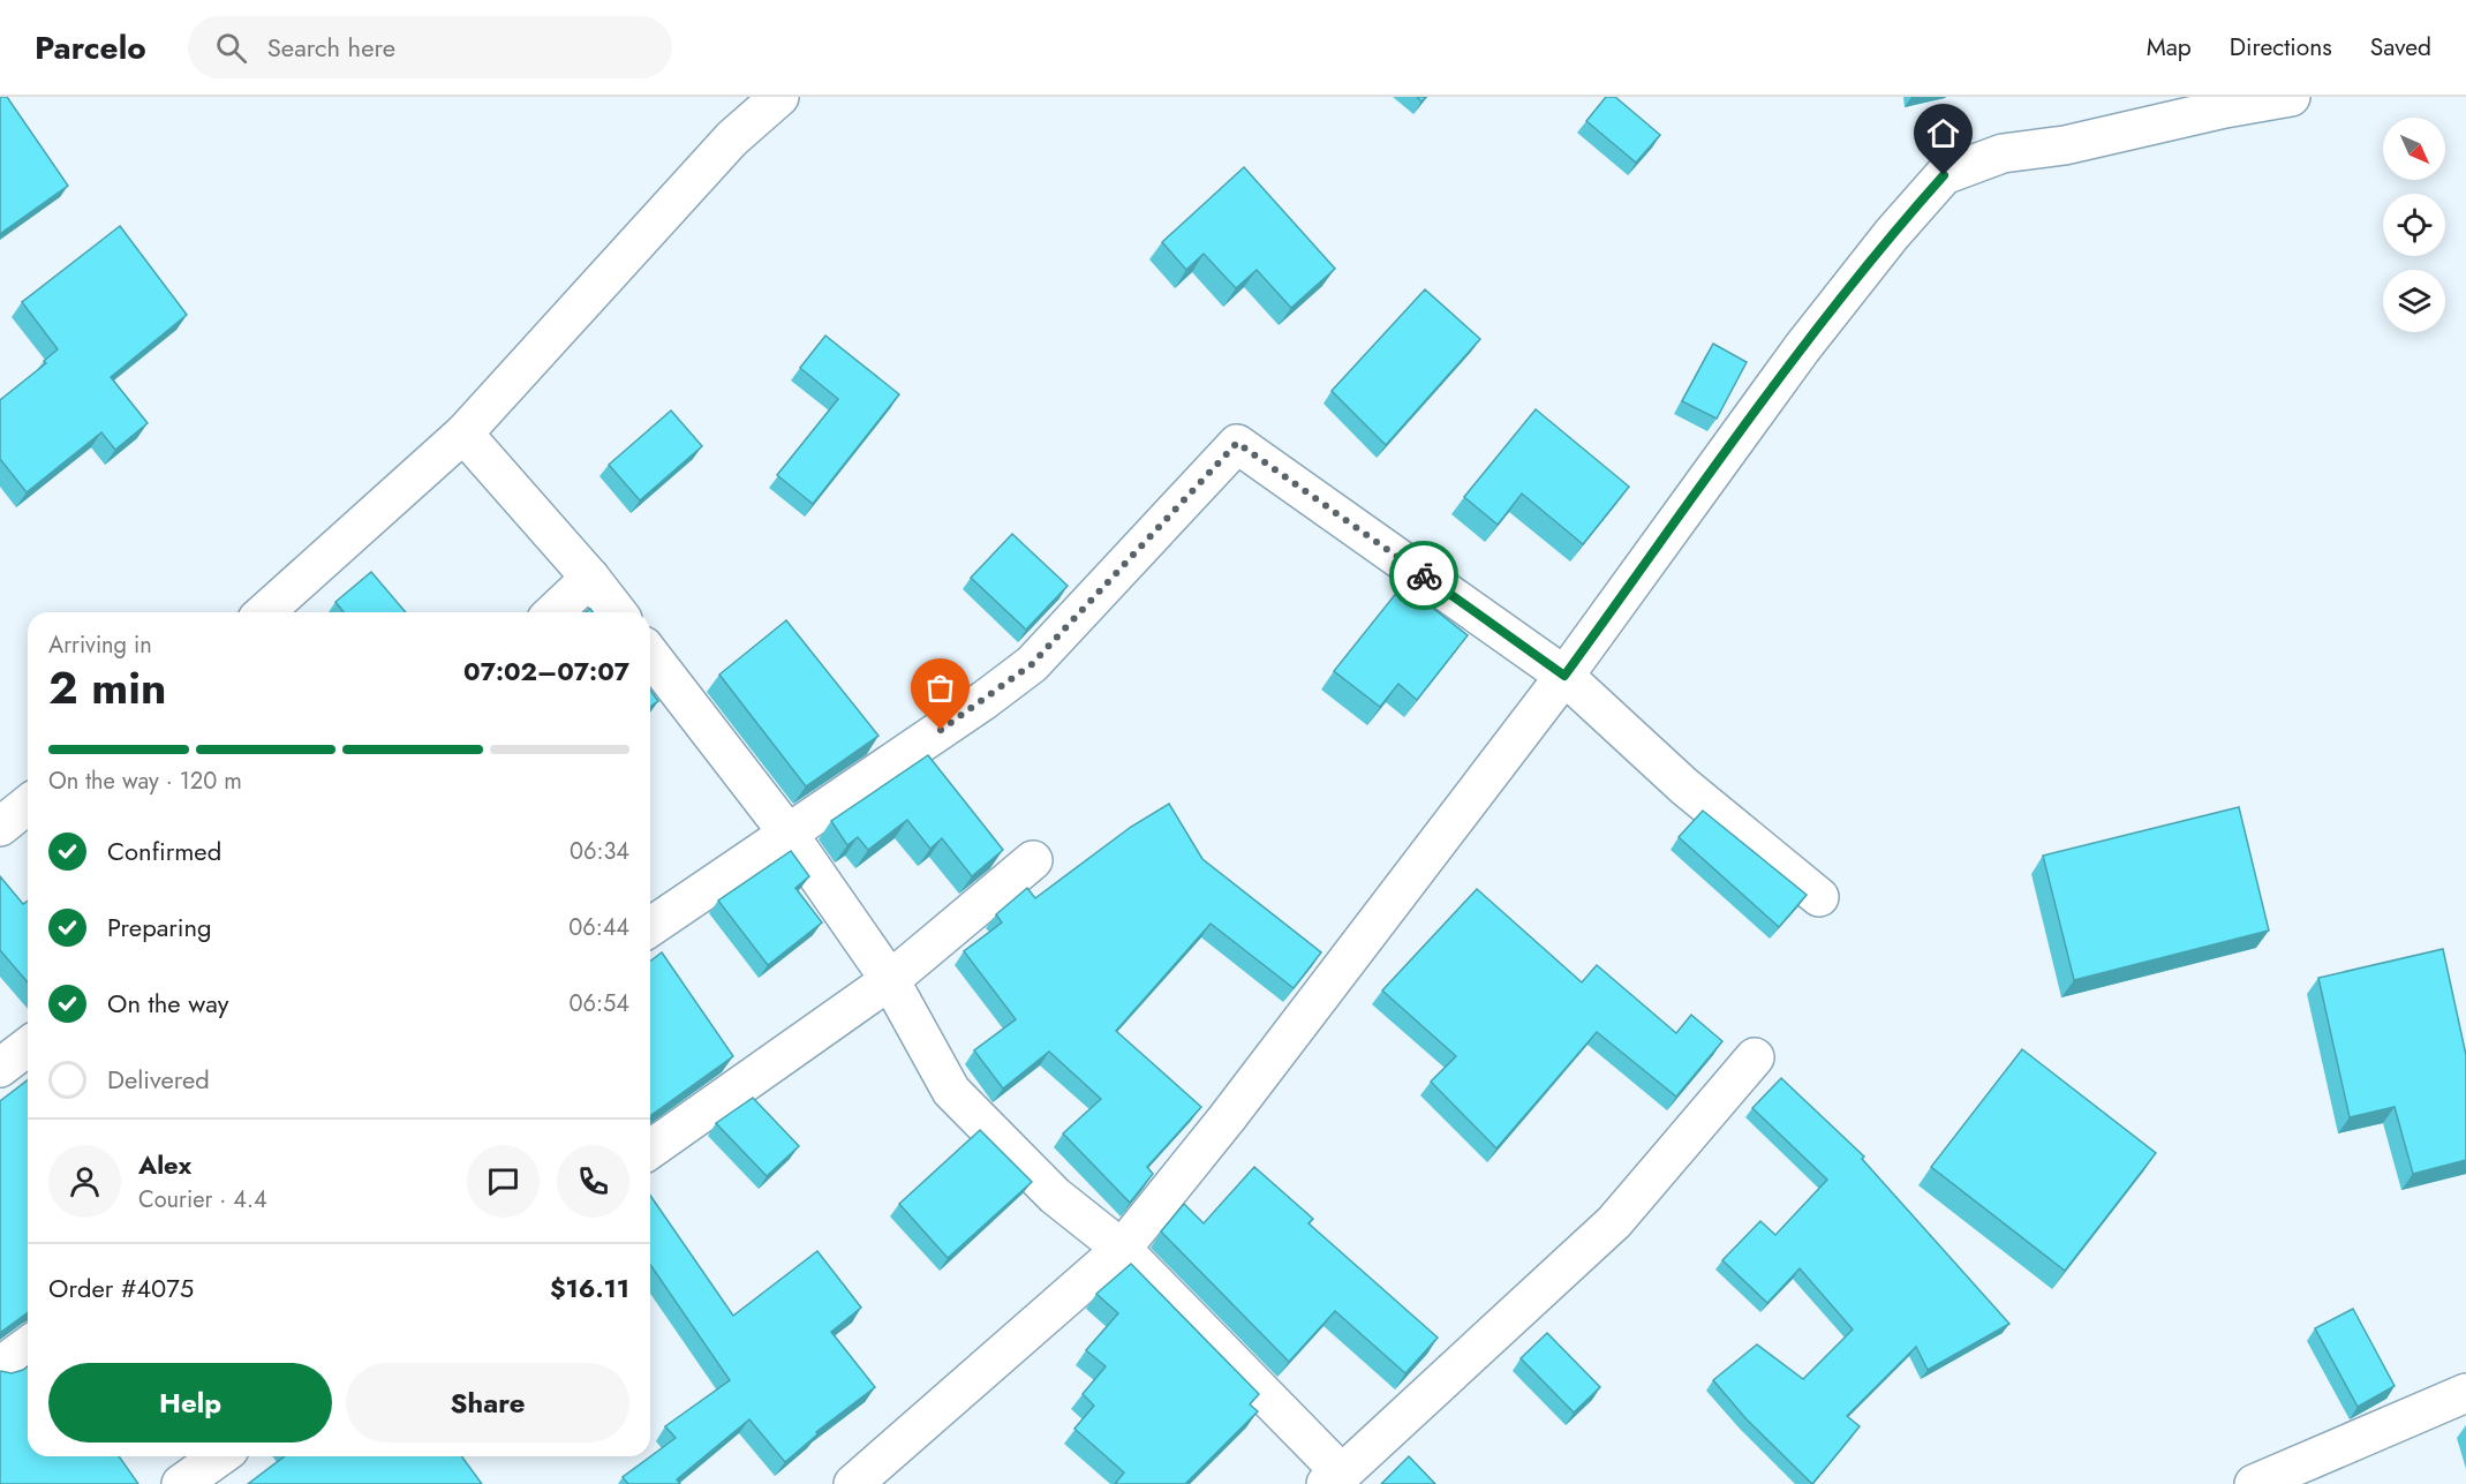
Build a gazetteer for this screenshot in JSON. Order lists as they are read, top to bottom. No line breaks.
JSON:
{"north":"bottom right","page":{"header":"Parcelo","search":"Search here","nav":["Map","Directions","Saved"],"heading":["2 min","Arriving in","07:02–07:07"],"panel":["Alex","Courier · 4.4","Order #4075","$16.11"],"bar":"On the way · 120 m","list":[["Confirmed","06:34"],["Preparing","06:44"],["On the way","06:54"],"Delivered"],"buttons":["Help","Share"]}}
